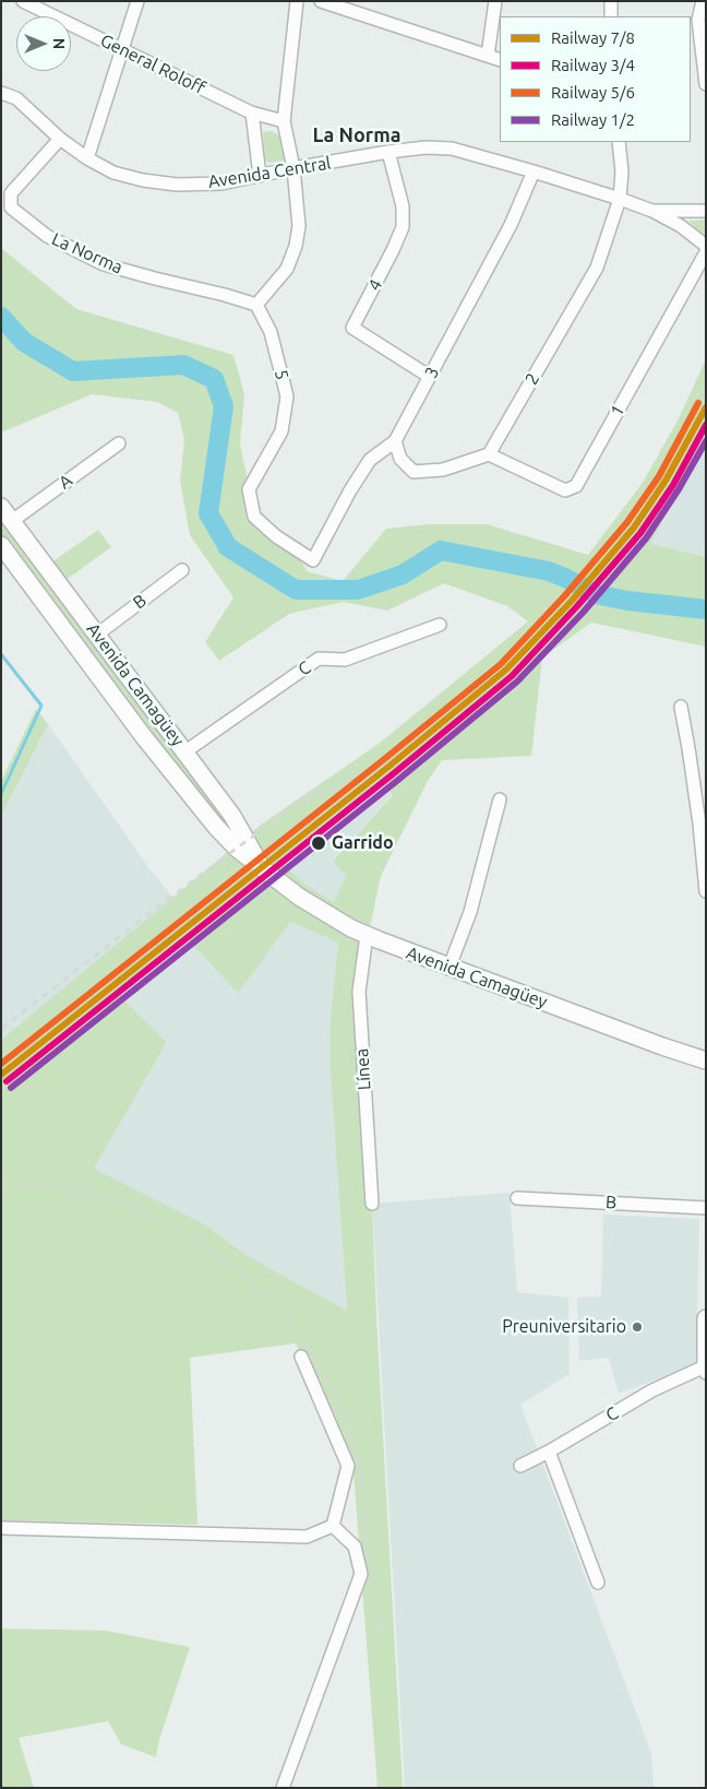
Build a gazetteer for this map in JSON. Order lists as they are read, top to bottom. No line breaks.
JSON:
{"streets":{"main road":["Avenida Camagüey"],"street":["General Roloff","Avenida Central","La Norma","4","3","5","2","1","A","B","C","Línea"]},"crossings":[["Avenida Central","La Norma"],["Avenida Central","4"],["Avenida Central","3"],["Avenida Central","2"],["La Norma","5"],["4","3"],["3","5"],["2","1"],["A","Avenida Camagüey"],["B","Avenida Camagüey"],["C","Avenida Camagüey"],["Avenida Camagüey","Línea"]],"districts":["La Norma"],"places":["Garrido","Preuniversitario"],"lines":["rail line 5/6","rail line 7/8","rail line 3/4","rail line 1/2"],"legend":["Railway 7/8","Railway 3/4","Railway 5/6","Railway 1/2"],"north":"right"}
